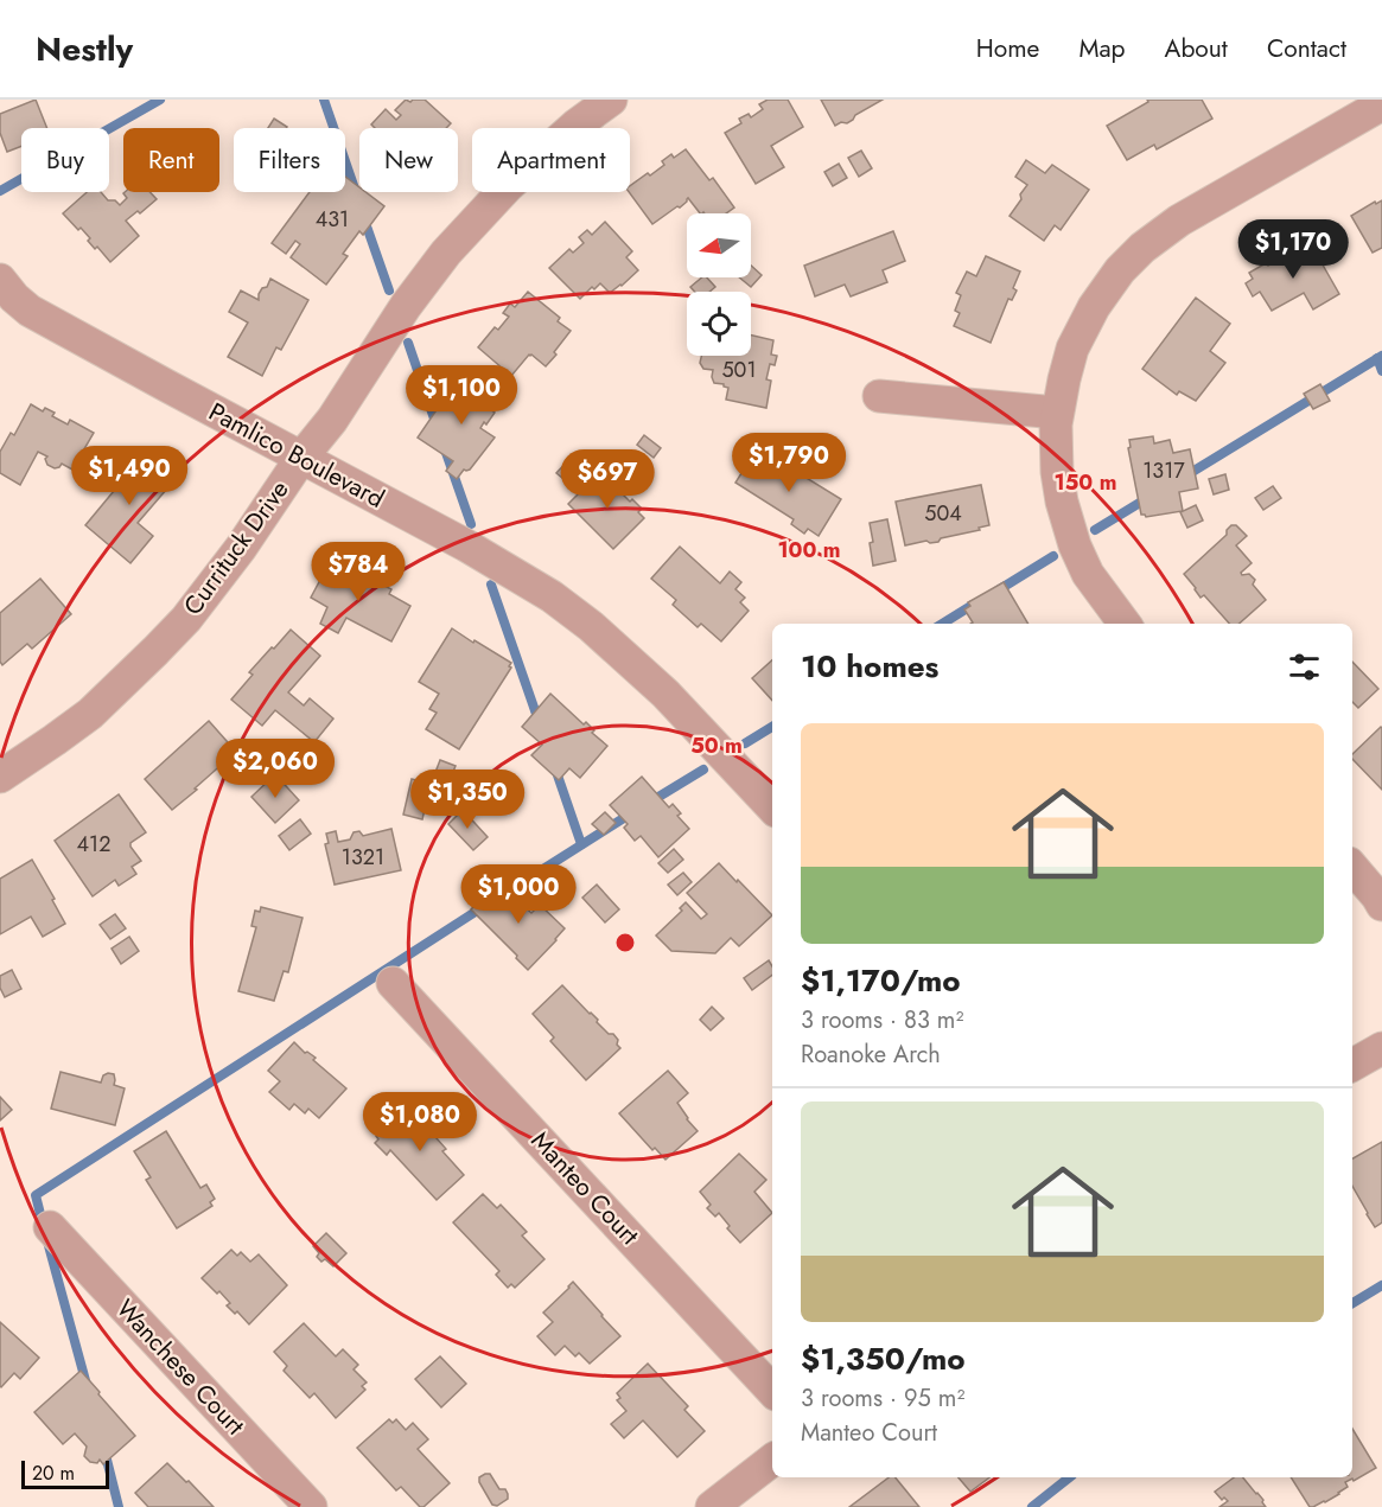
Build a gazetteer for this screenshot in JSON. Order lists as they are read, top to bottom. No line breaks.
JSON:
{"streets":{"street":["Pamlico Boulevard","Currituck Drive","Manteo Court","Wanchese Court"]},"crossings":[["Pamlico Boulevard","Currituck Drive"]],"house_numbers":["431","501","1317","504","412","1321"],"scale_bar":"20 m","north":"left","page":{"header":"Nestly","nav":["Home","Map","About","Contact"],"chip":["Buy","Rent","Filters","New","Apartment"],"price":["$1,170","$1,100","$1,790","$1,490","$697","$784","$2,060","$1,350","$1,000","$1,080"],"heading":"10 homes","list":[{"name":"$1,170/mo","note":"3 rooms · 83 m² · Roanoke Arch"},{"name":"$1,350/mo","note":"3 rooms · 95 m² · Manteo Court"}],"scale":"20 m"},"rings":["150 m","100 m","50 m"]}
